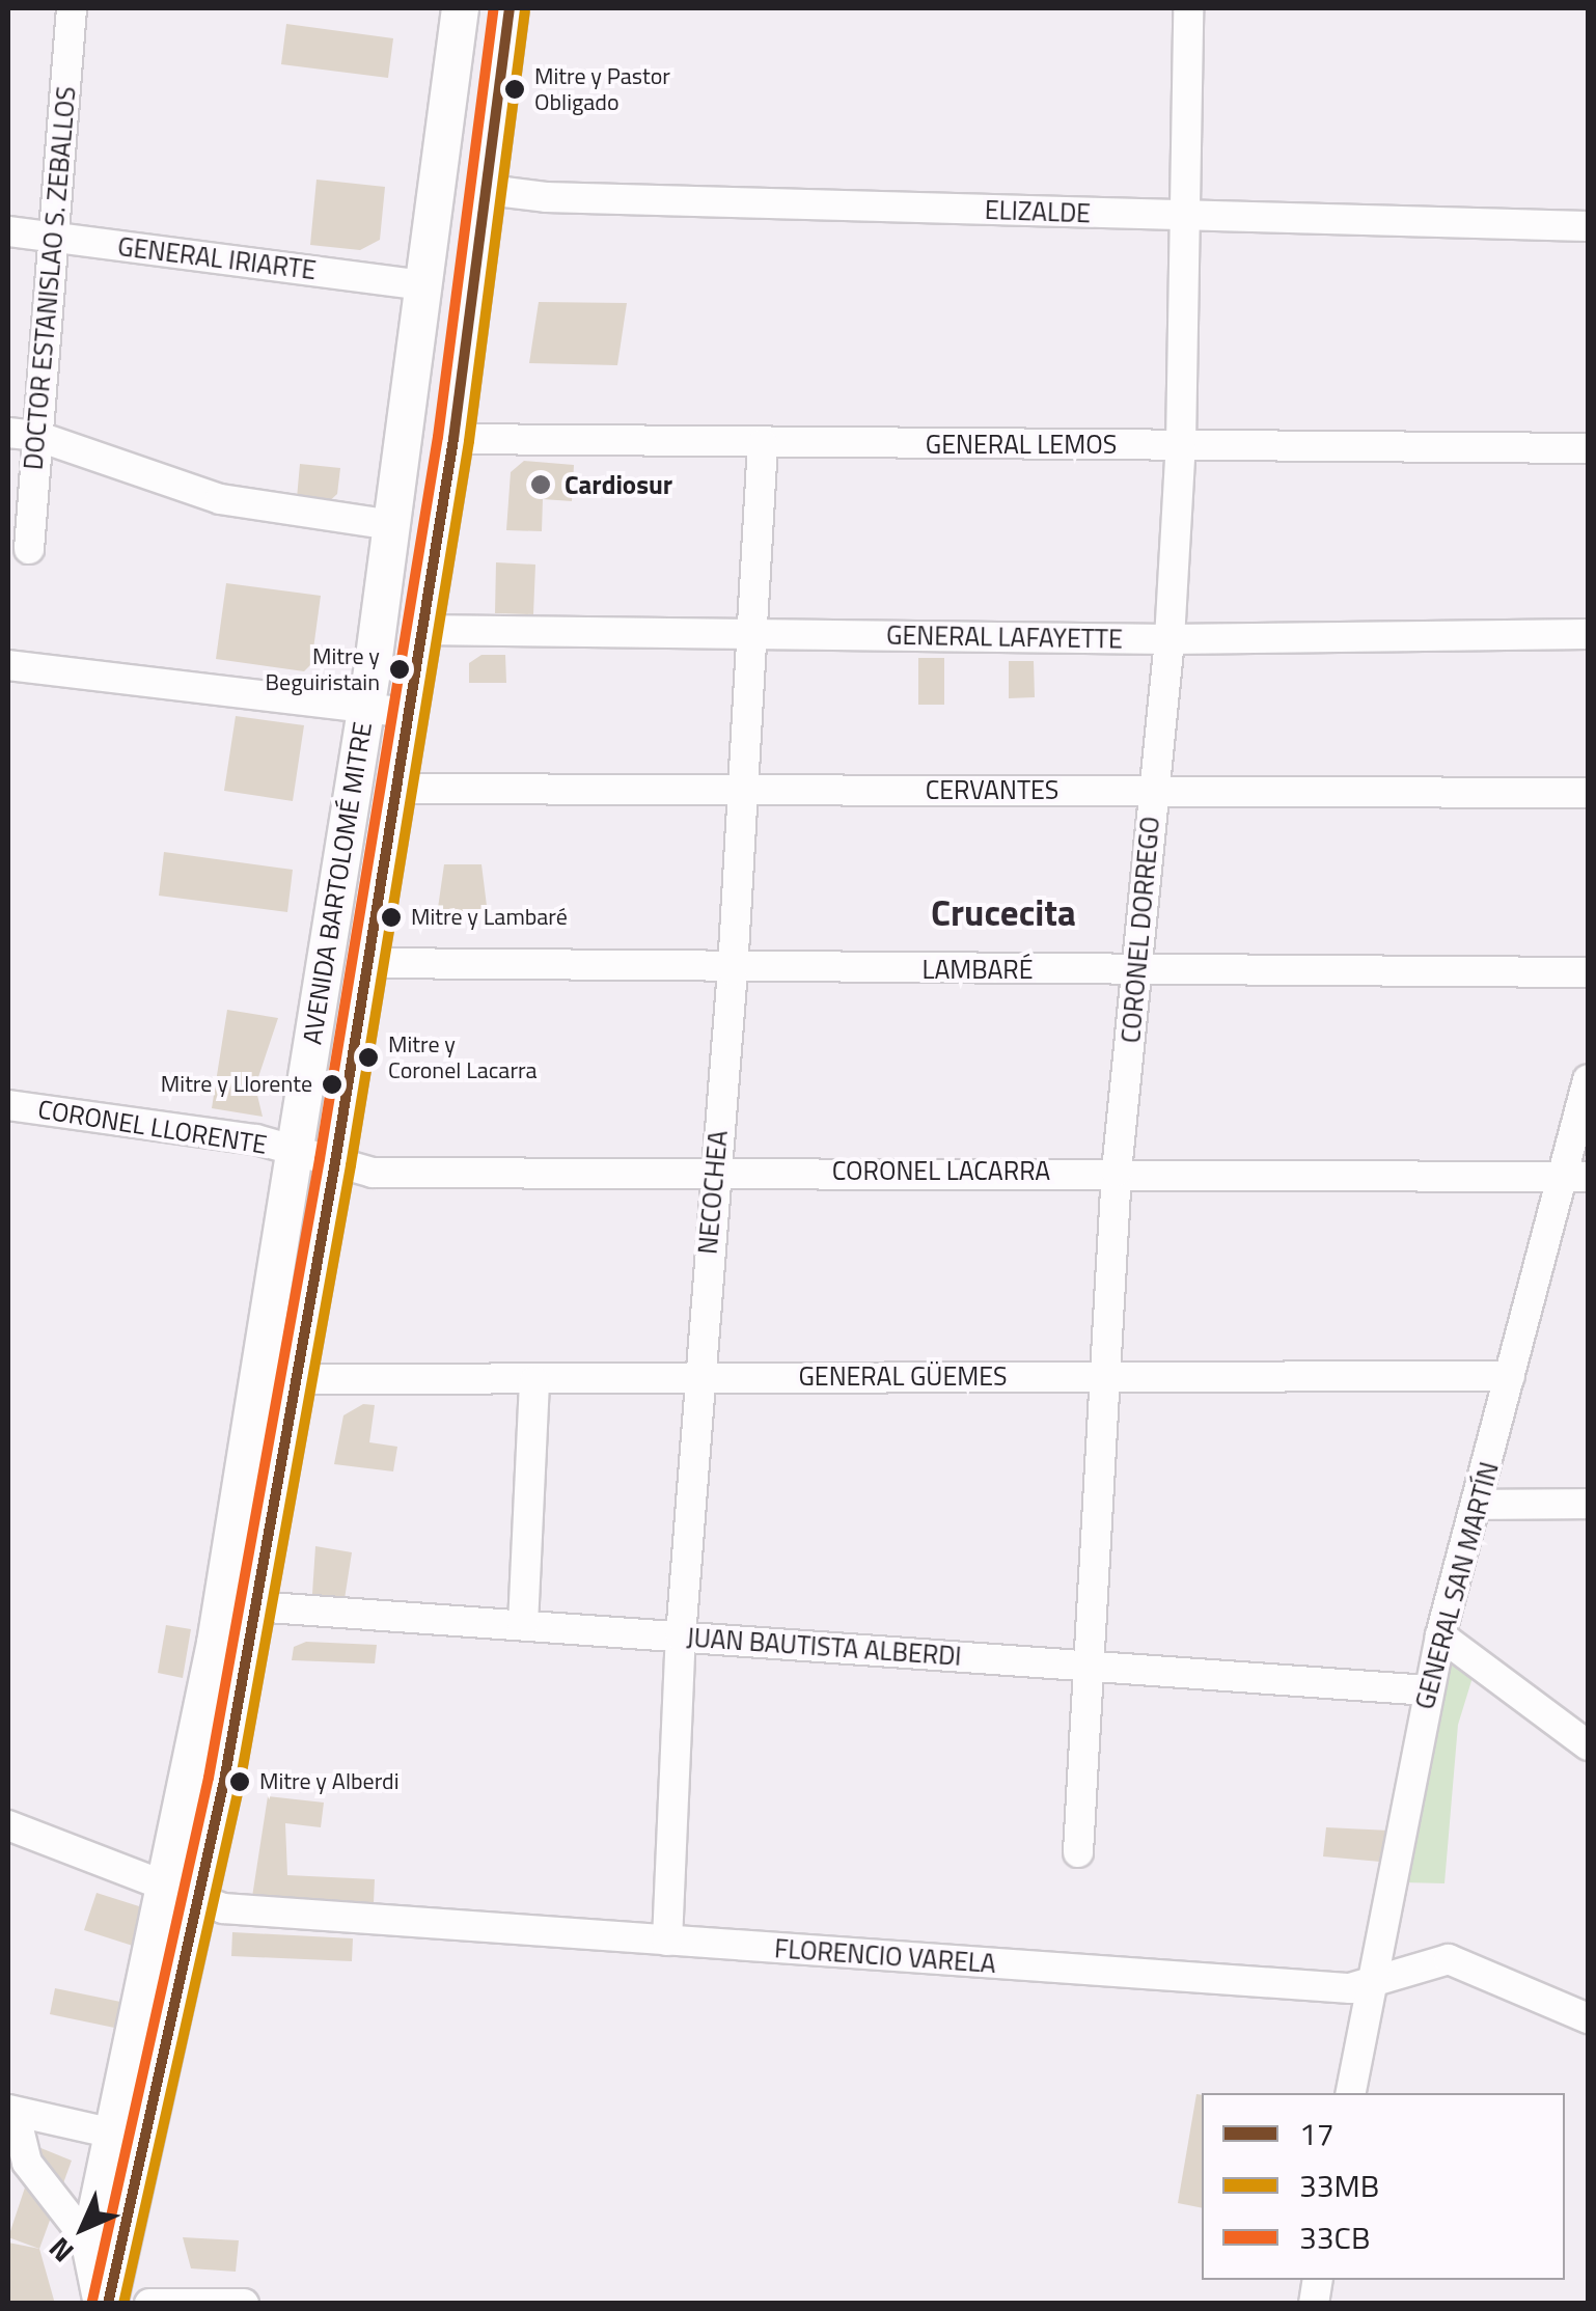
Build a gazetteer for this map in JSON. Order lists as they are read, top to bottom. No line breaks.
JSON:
{"streets":{"main road":["AVENIDA BARTOLOMÉ MITRE"],"street":["ELIZALDE","GENERAL IRIARTE","DOCTOR ESTANISLAO S. ZEBALLOS","GENERAL LEMOS","GENERAL LAFAYETTE","CERVANTES","CORONEL DORREGO","LAMBARÉ","CORONEL LLORENTE","CORONEL LACARRA","NECOCHEA","GENERAL GÜEMES","GENERAL SAN MARTÍN","JUAN BAUTISTA ALBERDI","FLORENCIO VARELA"]},"crossings":[["ELIZALDE","AVENIDA BARTOLOMÉ MITRE"],["ELIZALDE","CORONEL DORREGO"],["GENERAL IRIARTE","DOCTOR ESTANISLAO S. ZEBALLOS"],["GENERAL IRIARTE","AVENIDA BARTOLOMÉ MITRE"],["GENERAL LEMOS","AVENIDA BARTOLOMÉ MITRE"],["GENERAL LEMOS","CORONEL DORREGO"],["GENERAL LEMOS","NECOCHEA"],["GENERAL LAFAYETTE","AVENIDA BARTOLOMÉ MITRE"],["GENERAL LAFAYETTE","CORONEL DORREGO"],["GENERAL LAFAYETTE","NECOCHEA"],["CERVANTES","AVENIDA BARTOLOMÉ MITRE"],["CERVANTES","CORONEL DORREGO"],["CERVANTES","NECOCHEA"],["AVENIDA BARTOLOMÉ MITRE","LAMBARÉ"],["AVENIDA BARTOLOMÉ MITRE","CORONEL LLORENTE"],["AVENIDA BARTOLOMÉ MITRE","CORONEL LACARRA"],["AVENIDA BARTOLOMÉ MITRE","GENERAL GÜEMES"],["AVENIDA BARTOLOMÉ MITRE","JUAN BAUTISTA ALBERDI"],["AVENIDA BARTOLOMÉ MITRE","FLORENCIO VARELA"],["CORONEL DORREGO","LAMBARÉ"],["CORONEL DORREGO","CORONEL LACARRA"],["CORONEL DORREGO","GENERAL GÜEMES"],["CORONEL DORREGO","JUAN BAUTISTA ALBERDI"],["LAMBARÉ","NECOCHEA"],["CORONEL LLORENTE","CORONEL LACARRA"],["CORONEL LACARRA","NECOCHEA"],["CORONEL LACARRA","GENERAL SAN MARTÍN"],["NECOCHEA","GENERAL GÜEMES"],["NECOCHEA","JUAN BAUTISTA ALBERDI"],["NECOCHEA","FLORENCIO VARELA"],["GENERAL GÜEMES","GENERAL SAN MARTÍN"],["GENERAL SAN MARTÍN","JUAN BAUTISTA ALBERDI"],["GENERAL SAN MARTÍN","FLORENCIO VARELA"]],"districts":["Crucecita"],"places":["Mitre y Pastor Obligado","Cardiosur","Mitre y Beguiristain","Mitre y Lambaré","Mitre y Coronel Lacarra","Mitre y Llorente","Mitre y Alberdi"],"lines":["transit line 17","transit line 33CB","transit line 33MB"],"legend":["17","33MB","33CB"],"north":"bottom left"}
